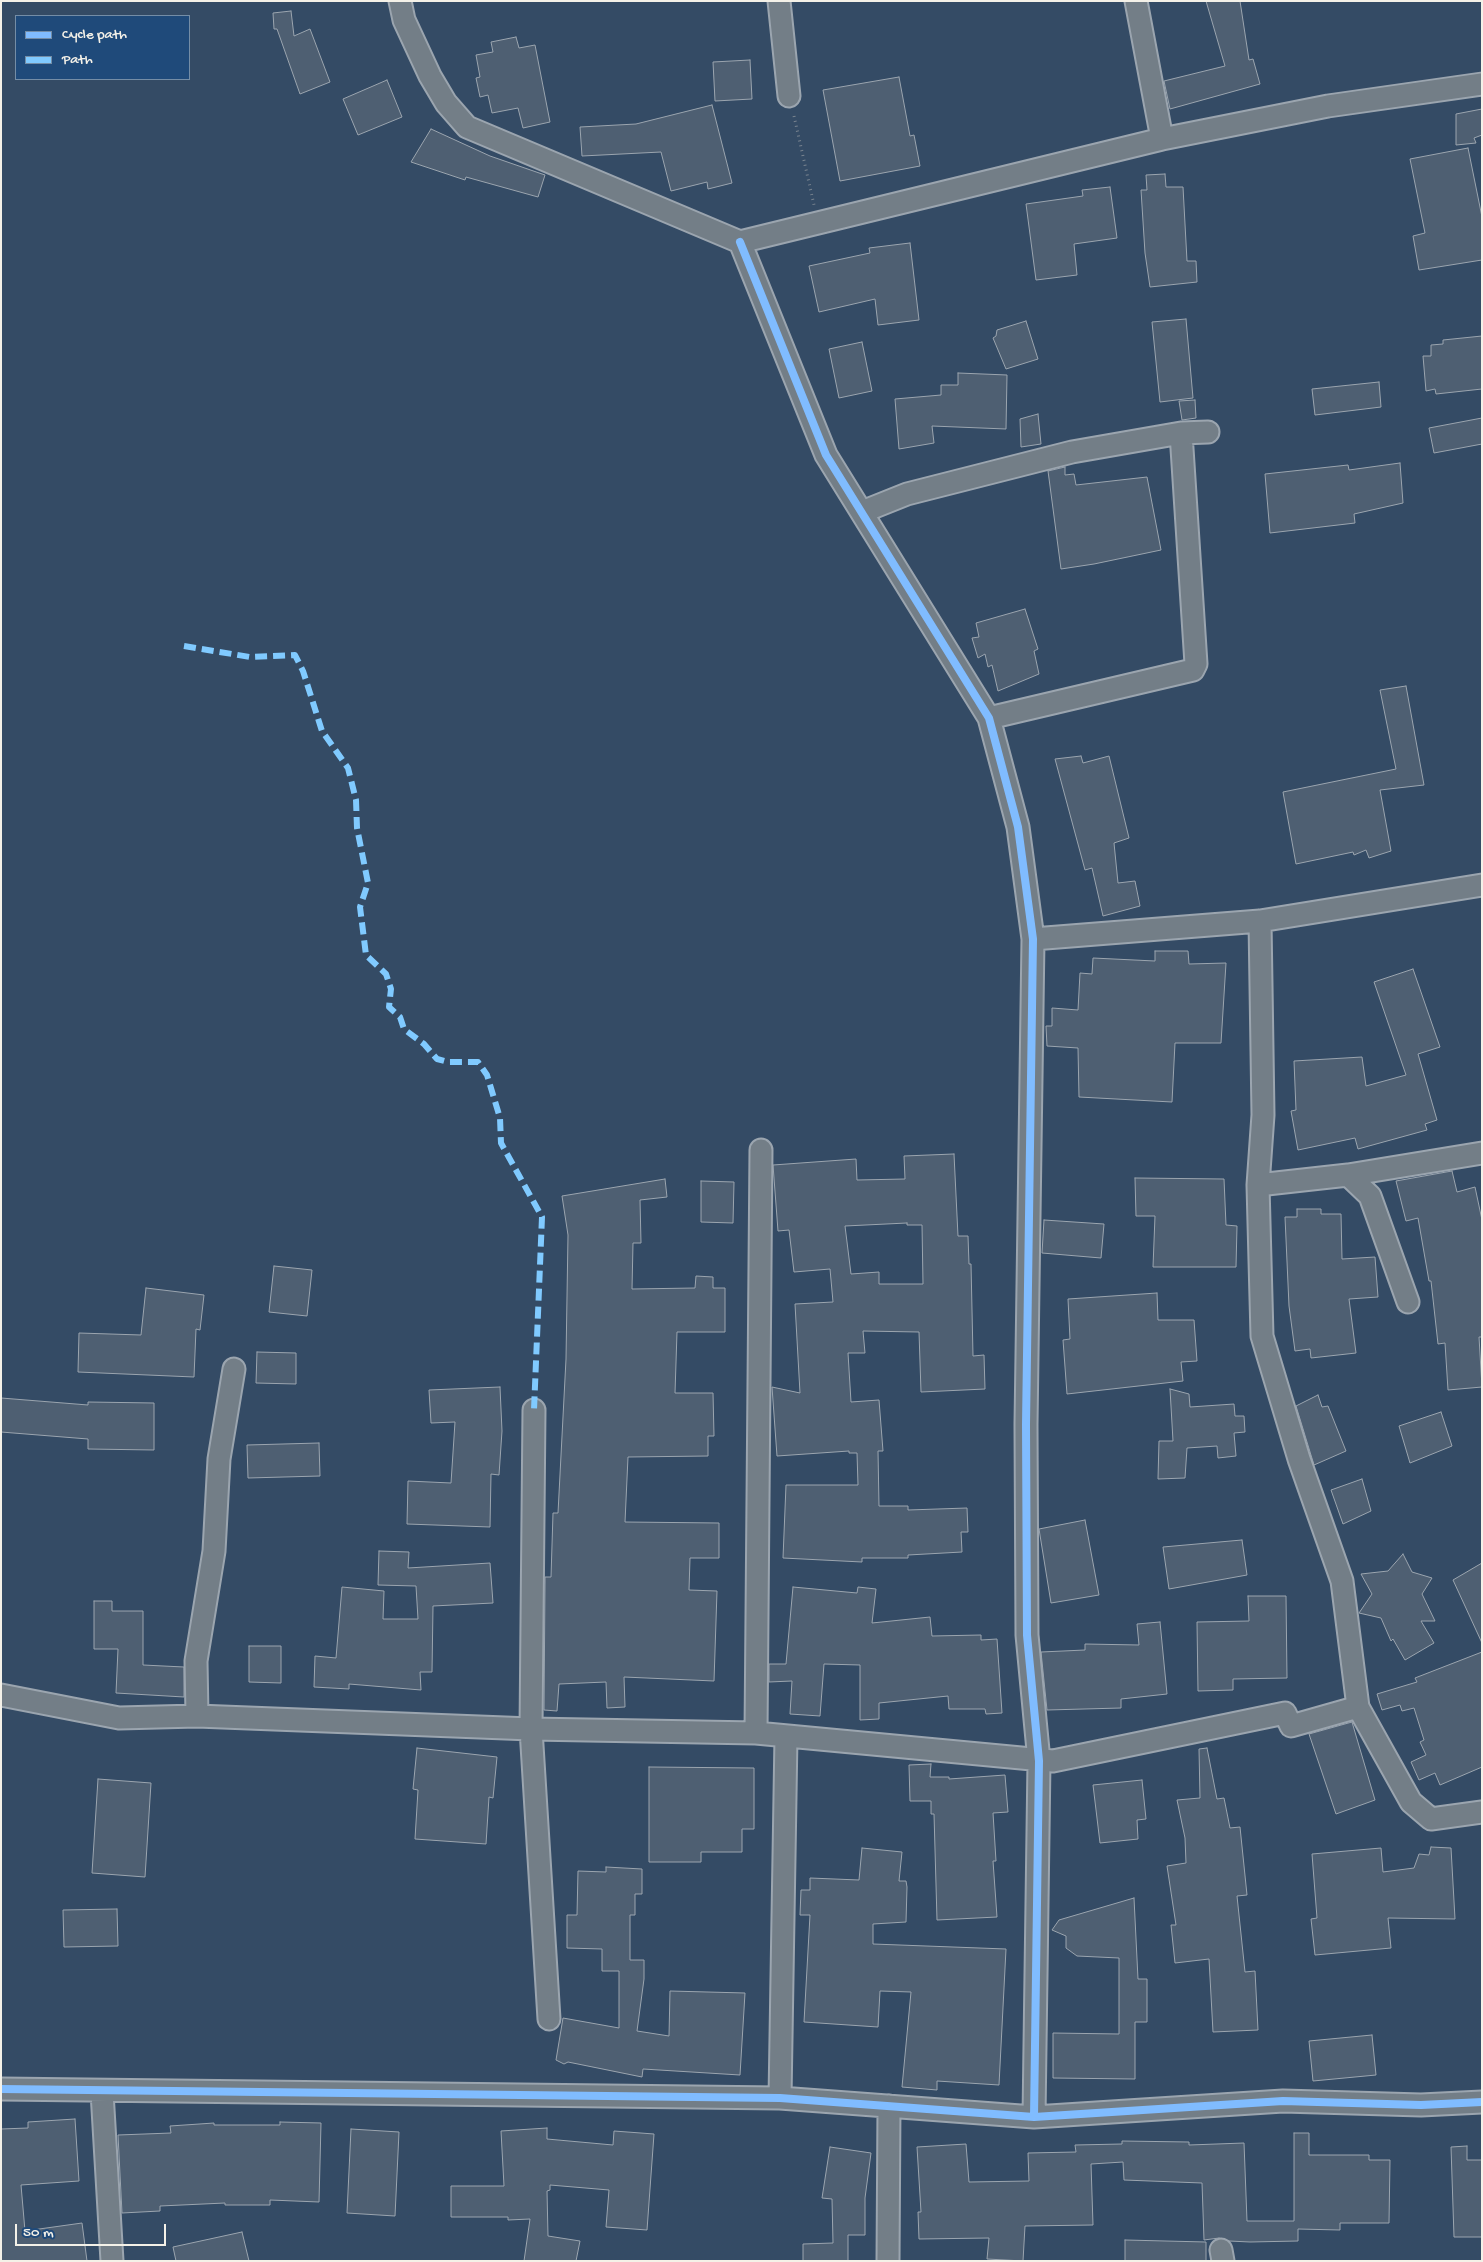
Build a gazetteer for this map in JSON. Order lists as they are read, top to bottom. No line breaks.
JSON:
{"legend":["Cycle path","Path"],"scale_bar":"50 m"}
